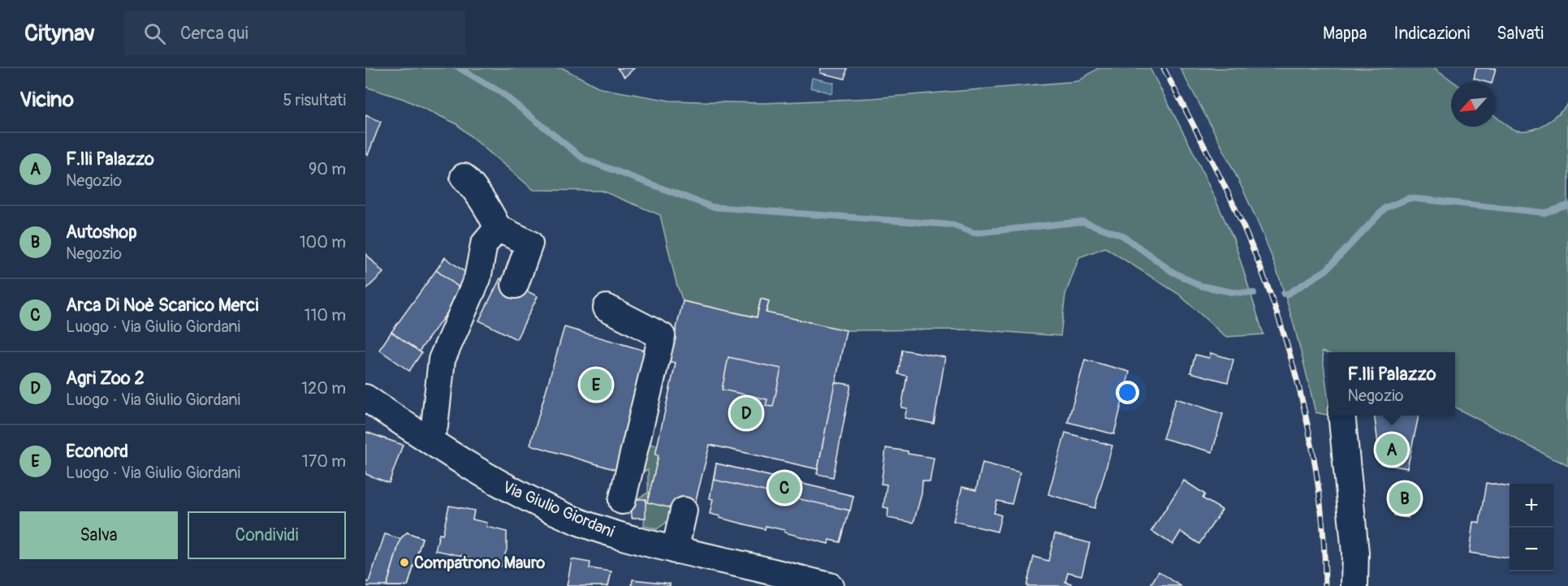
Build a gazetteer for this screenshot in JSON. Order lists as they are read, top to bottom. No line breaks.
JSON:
{"streets":{"street":["Via Giulio Giordani"]},"places":["Compatrono Mauro"],"north":"bottom left","page":{"header":"Citynav","search":"Cerca qui","nav":["Mappa","Indicazioni","Salvati"],"heading":["Vicino","5 risultati"],"list":[{"mark":"A","name":"F.lli Palazzo","note":"Negozio","value":"90 m"},{"mark":"B","name":"Autoshop","note":"Negozio","value":"100 m"},{"mark":"C","name":"Arca Di Noè Scarico Merci","note":"Luogo · Via Giulio Giordani","value":"110 m"},{"mark":"D","name":"Agri Zoo 2","note":"Luogo · Via Giulio Giordani","value":"120 m"},{"mark":"E","name":"Econord","note":"Luogo · Via Giulio Giordani","value":"170 m"}],"popup":["F.lli Palazzo","Negozio"],"pins":["E","D","A","C","B"],"map_buttons":["+","−"],"buttons":["Salva","Condividi"]}}
